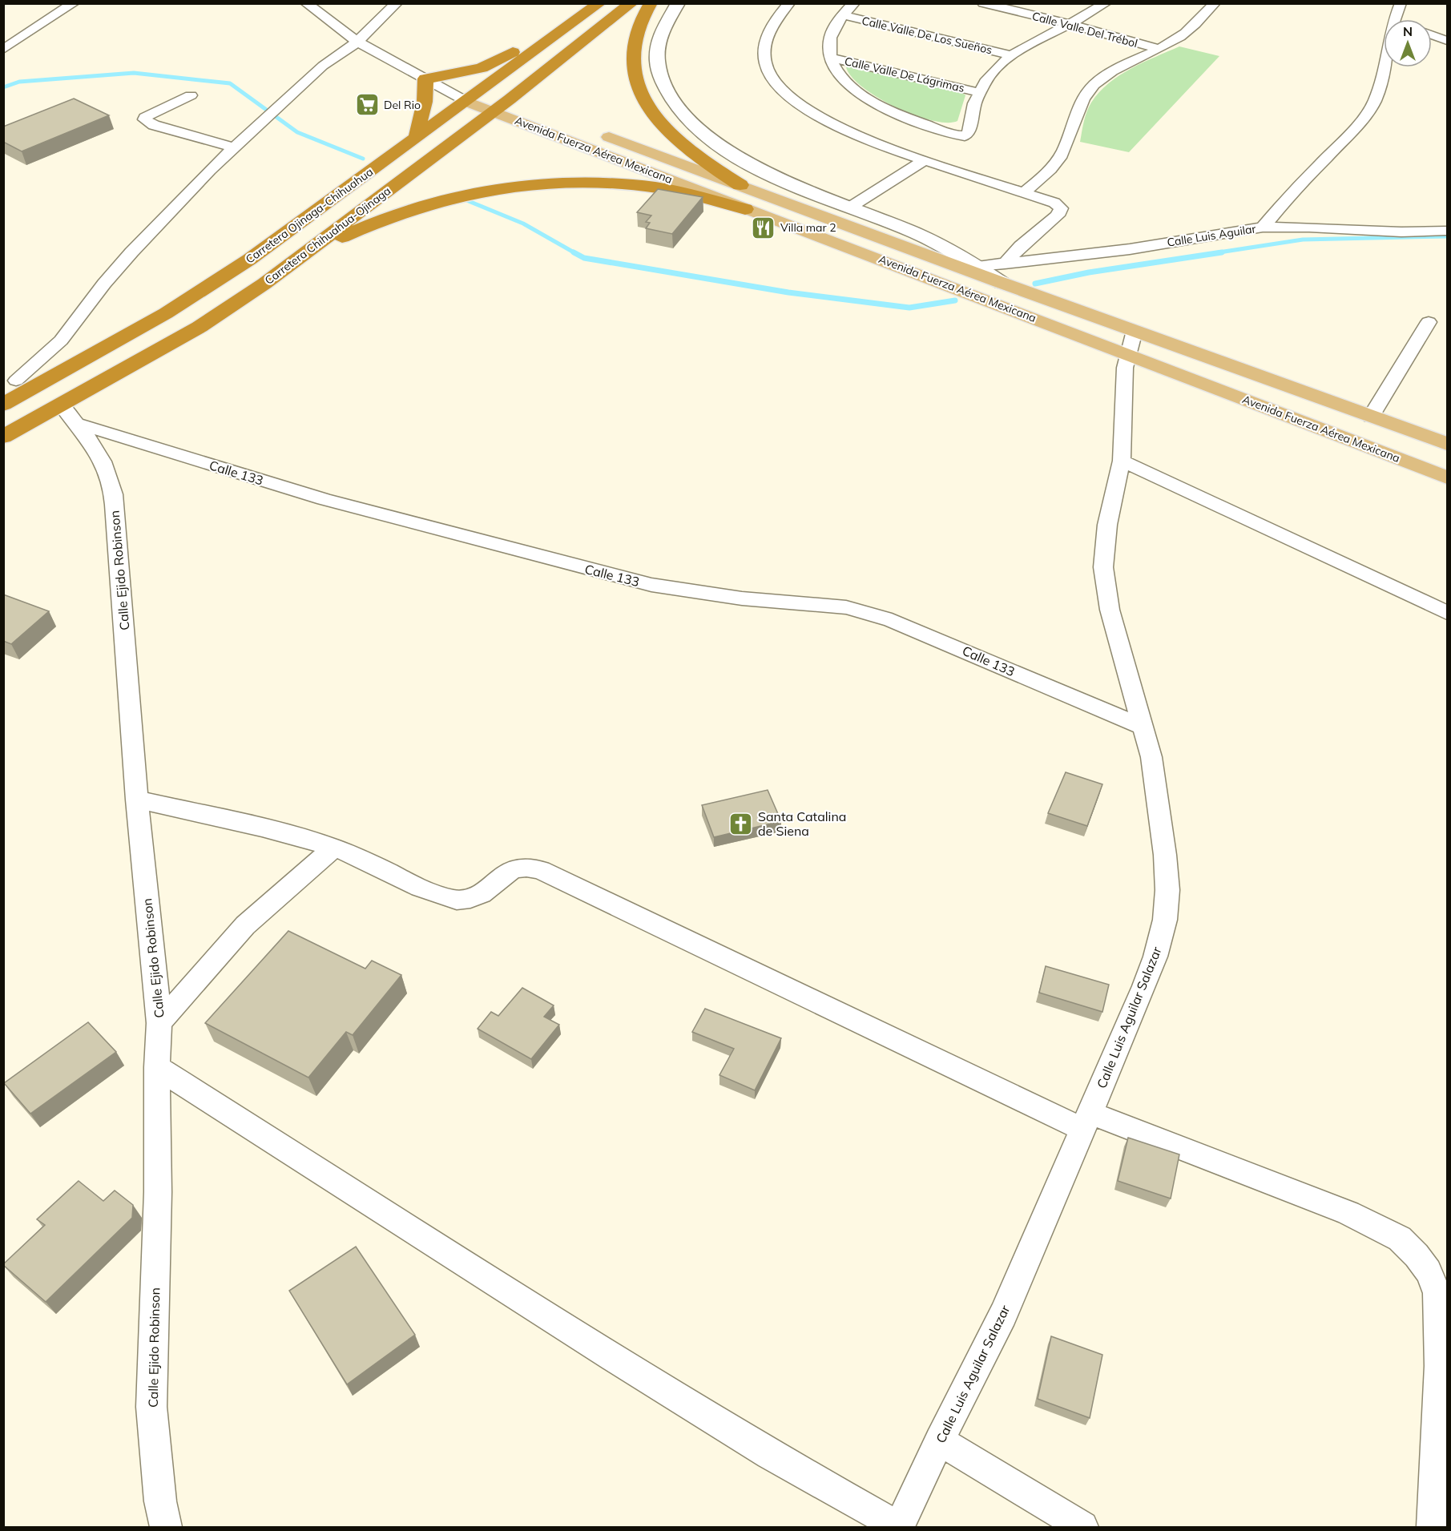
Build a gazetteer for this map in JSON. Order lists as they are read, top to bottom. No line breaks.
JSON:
{"streets":{"highway":["Carretera Ojinaga-Chihuahua","Carretera Chihuahua-Ojinaga"],"main road":["Avenida Fuerza Aérea Mexicana"],"street":["Calle Valle Del Trébol","Calle Valle De Los Sueños","Calle Valle De Lágrimas","Calle Luis Aguilar","Calle 133","Calle Ejido Robinson","Calle Luis Aguilar Salazar"]},"crossings":[["Avenida Fuerza Aérea Mexicana","Carretera Ojinaga-Chihuahua"],["Avenida Fuerza Aérea Mexicana","Carretera Chihuahua-Ojinaga"],["Avenida Fuerza Aérea Mexicana","Calle Luis Aguilar Salazar"],["Carretera Chihuahua-Ojinaga","Calle Ejido Robinson"],["Calle 133","Calle Ejido Robinson"],["Calle 133","Calle Luis Aguilar Salazar"]],"places":{"supermarket":["Del Rio"],"restaurant":["Villa mar 2"],"church":["Santa Catalina de Siena"]},"north":"top"}
